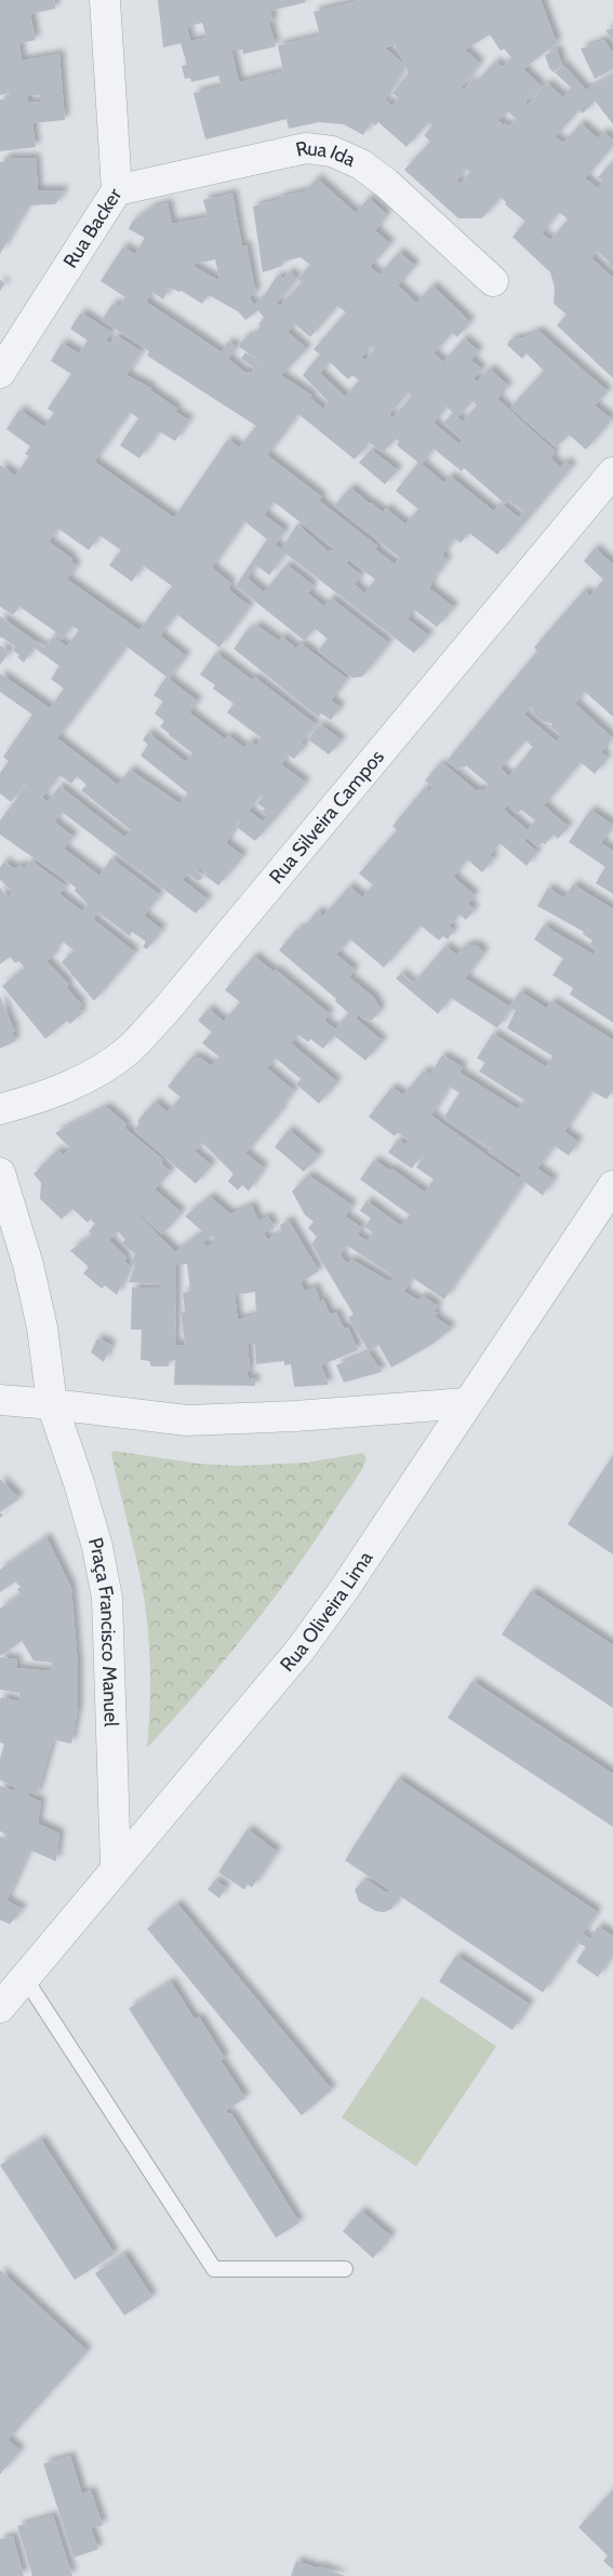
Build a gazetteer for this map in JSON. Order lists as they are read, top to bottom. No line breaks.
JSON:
{"streets":{"street":["Rua Ida","Rua Backer","Rua Silveira Campos","Rua Oliveira Lima","Praça Francisco Manuel"]},"crossings":[["Rua Ida","Rua Backer"],["Rua Oliveira Lima","Praça Francisco Manuel"]]}
